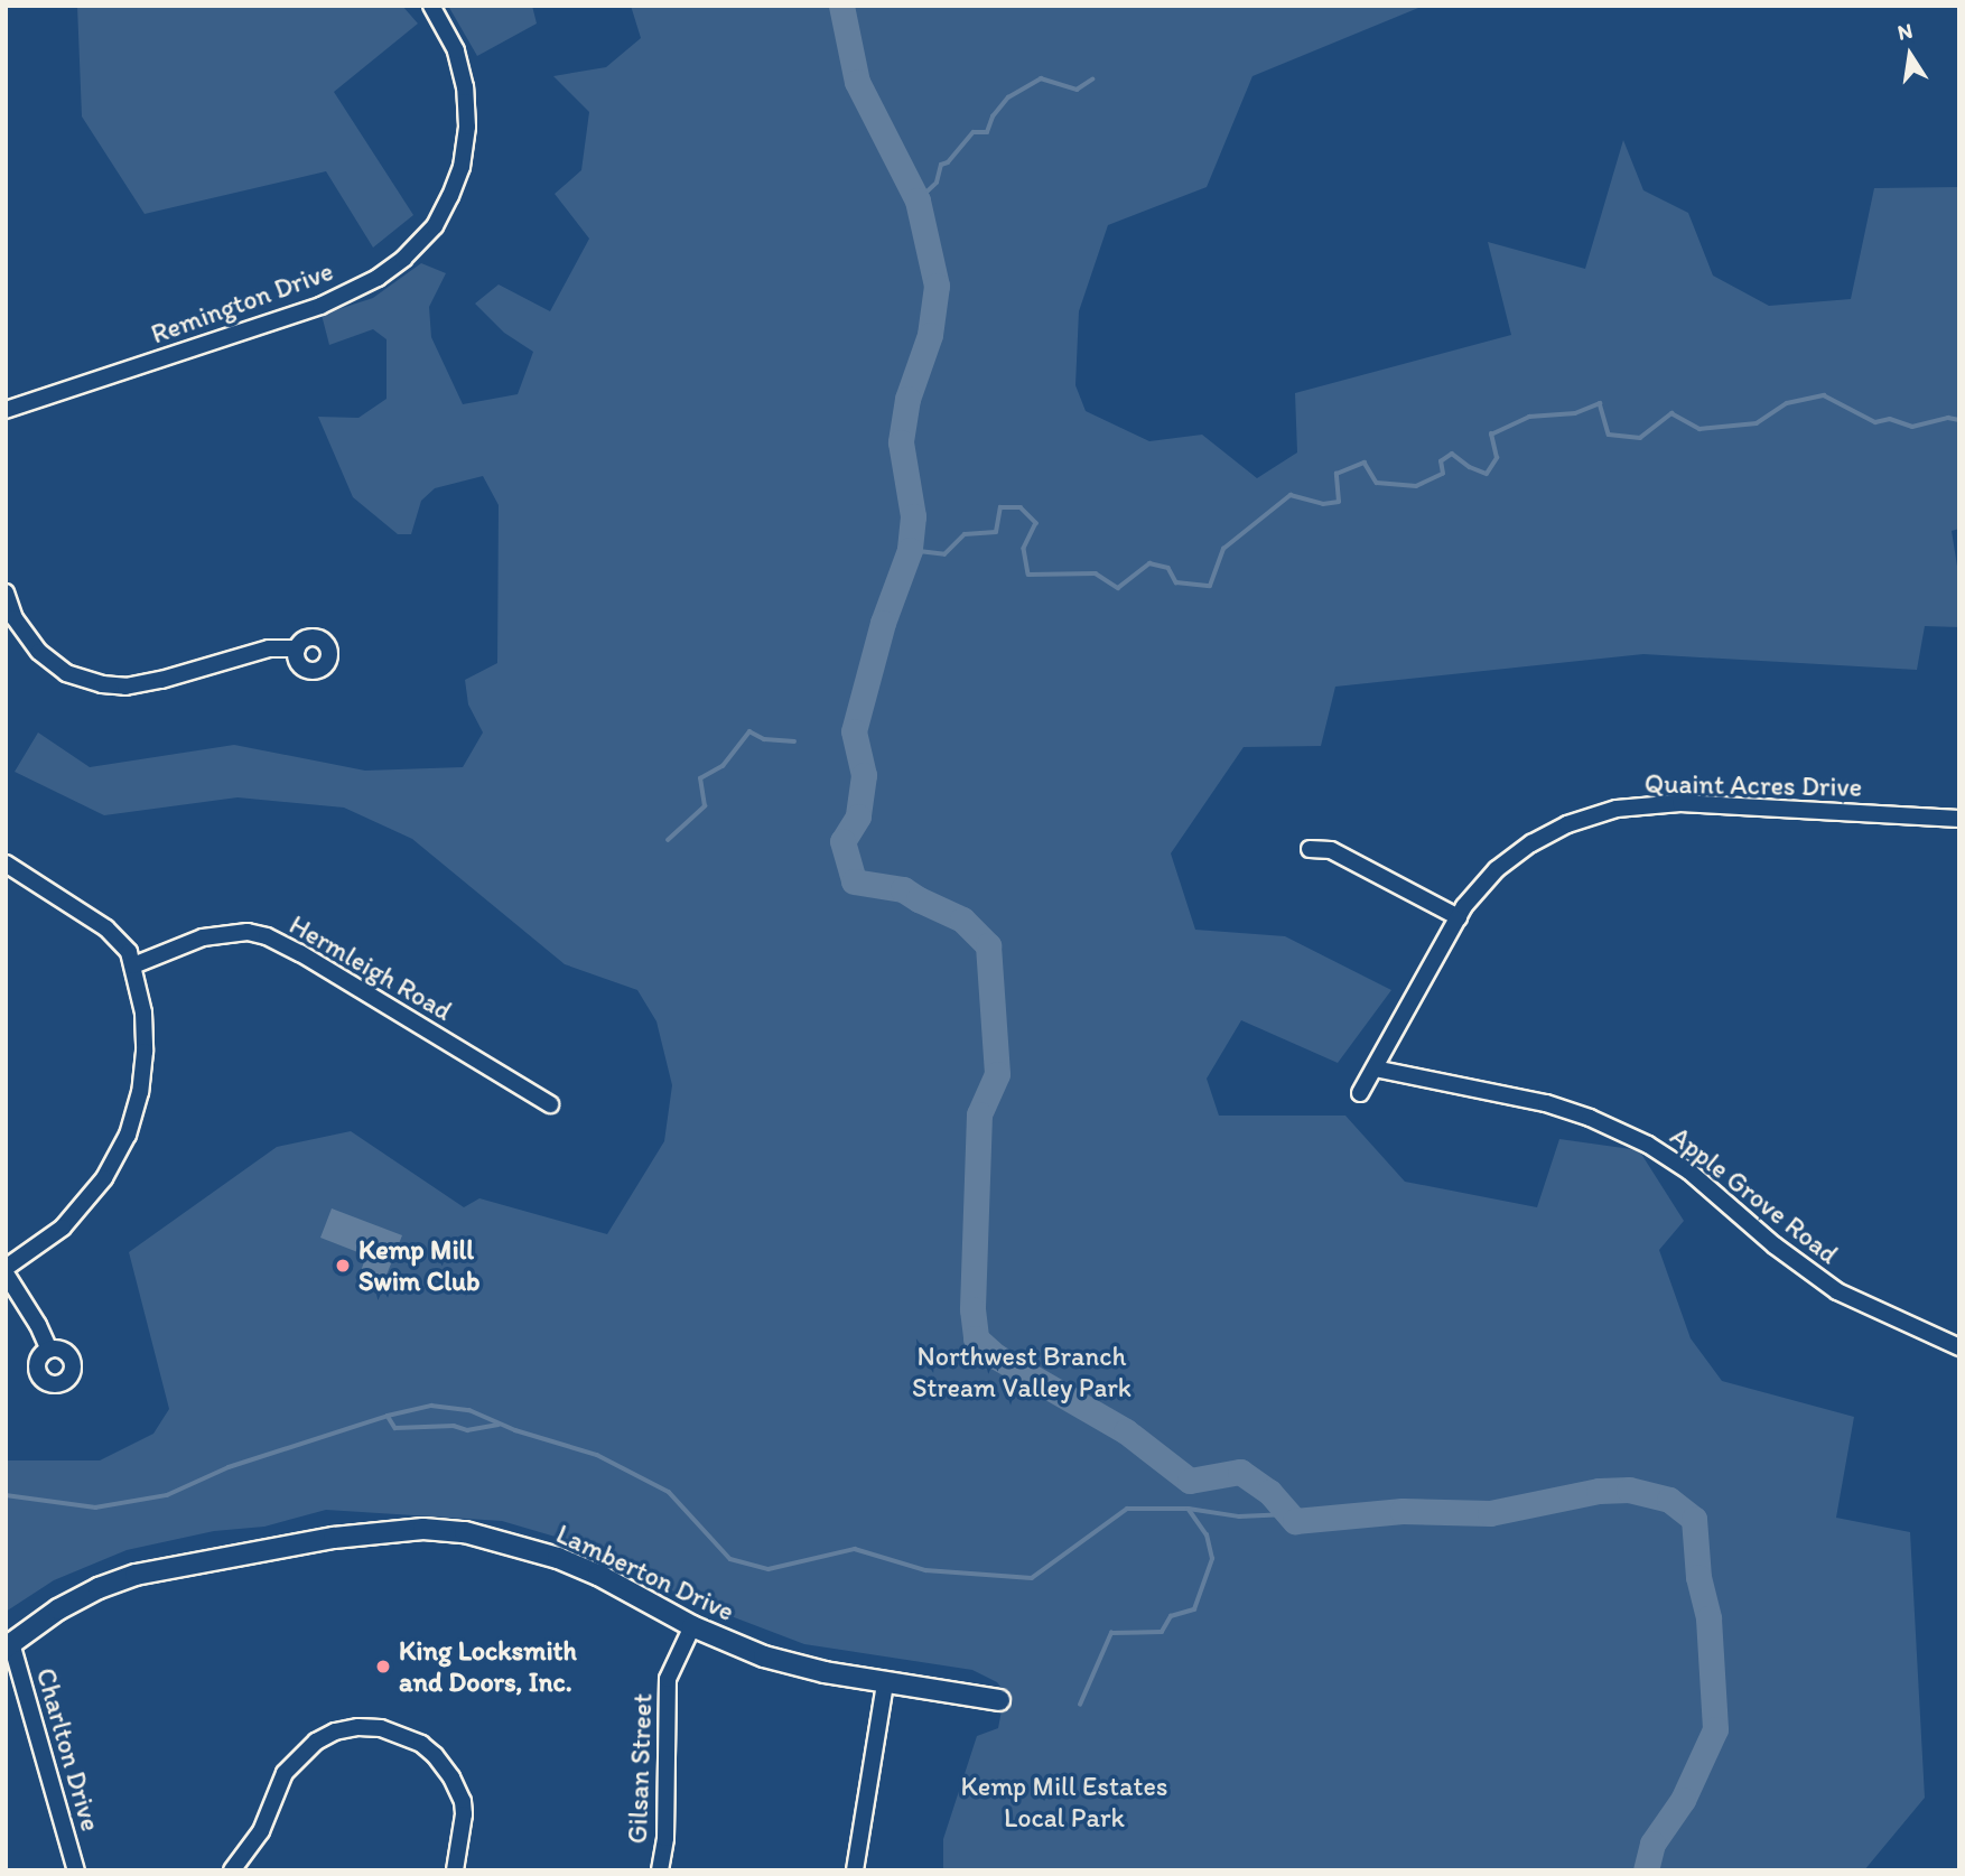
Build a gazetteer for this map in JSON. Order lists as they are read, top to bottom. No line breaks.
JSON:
{"streets":{"street":["Remington Drive","Quaint Acres Drive","Hermleigh Road","Apple Grove Road","Lamberton Drive","Charlton Drive","Gilsan Street"]},"crossings":[["Quaint Acres Drive","Apple Grove Road"],["Lamberton Drive","Charlton Drive"],["Lamberton Drive","Gilsan Street"]],"parks":["Northwest Branch Stream Valley Park","Kemp Mill Estates Local Park"],"places":["Kemp Mill Swim Club","King Locksmith and Doors, Inc."],"north":"top"}
